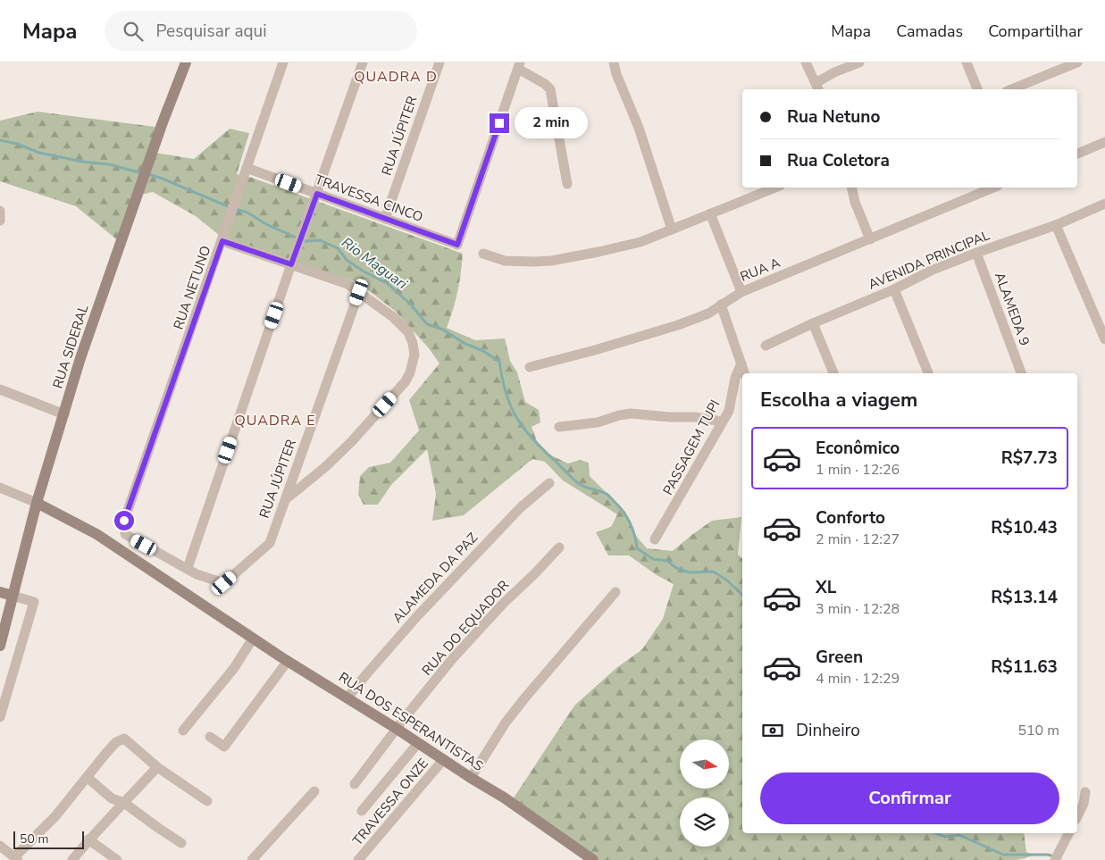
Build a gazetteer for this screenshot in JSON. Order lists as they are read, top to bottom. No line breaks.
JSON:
{"streets":{"main road":["RUA SIDERAL","RUA DOS ESPERANTISTAS"],"street":["RUA JÚPITER","TRAVESSA CINCO","AVENIDA PRINCIPAL","RUA A","RUA NETUNO","ALAMEDA 9","PASSAGEM TUPI","ALAMEDA DA PAZ","RUA DO EQUADOR","TRAVESSA ONZE"]},"crossings":[["RUA JÚPITER","TRAVESSA CINCO"],["RUA JÚPITER","RUA NETUNO"],["TRAVESSA CINCO","RUA NETUNO"],["AVENIDA PRINCIPAL","ALAMEDA 9"],["RUA SIDERAL","RUA DOS ESPERANTISTAS"],["ALAMEDA DA PAZ","RUA DOS ESPERANTISTAS"],["RUA DO EQUADOR","RUA DOS ESPERANTISTAS"],["RUA DOS ESPERANTISTAS","TRAVESSA ONZE"]],"districts":["QUADRA D","QUADRA E"],"water":["Rio Maguari"],"scale_bar":"50 m","north":"right","page":{"header":"Mapa","search":"Pesquisar aqui","nav":["Mapa","Camadas","Compartilhar"],"banner":["Rua Netuno","Rua Coletora"],"bubble":"2 min","heading":"Escolha a viagem","list":[{"name":"Econômico","note":"1 min · 12:26","value":"R$7.73"},{"name":"Conforto","note":"2 min · 12:27","value":"R$10.43"},{"name":"XL","note":"3 min · 12:28","value":"R$13.14"},{"name":"Green","note":"4 min · 12:29","value":"R$11.63"}],"pay":["Dinheiro","510 m"],"buttons":"Confirmar","scale":"50 m"}}
